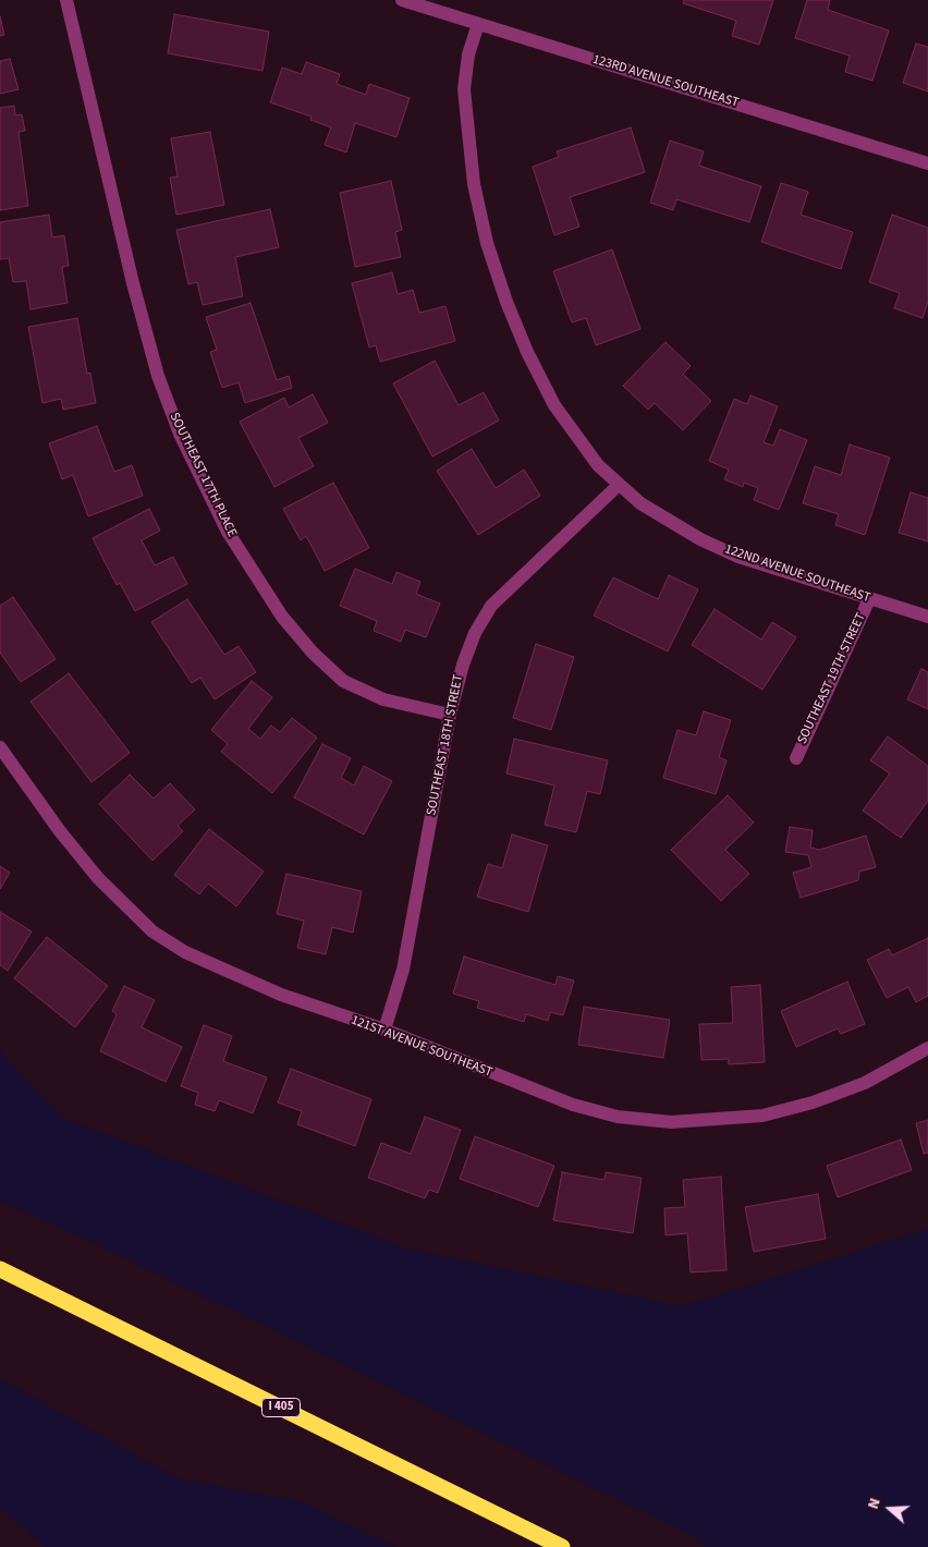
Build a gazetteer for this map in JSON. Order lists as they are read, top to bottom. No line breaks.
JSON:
{"streets":{"highway":["I 405"],"street":["123RD AVENUE SOUTHEAST","SOUTHEAST 17TH PLACE","122ND AVENUE SOUTHEAST","SOUTHEAST 19TH STREET","SOUTHEAST 18TH STREET","121ST AVENUE SOUTHEAST"]},"crossings":[["123RD AVENUE SOUTHEAST","122ND AVENUE SOUTHEAST"],["SOUTHEAST 17TH PLACE","SOUTHEAST 18TH STREET"],["122ND AVENUE SOUTHEAST","SOUTHEAST 19TH STREET"],["122ND AVENUE SOUTHEAST","SOUTHEAST 18TH STREET"],["SOUTHEAST 18TH STREET","121ST AVENUE SOUTHEAST"]],"north":"left"}
